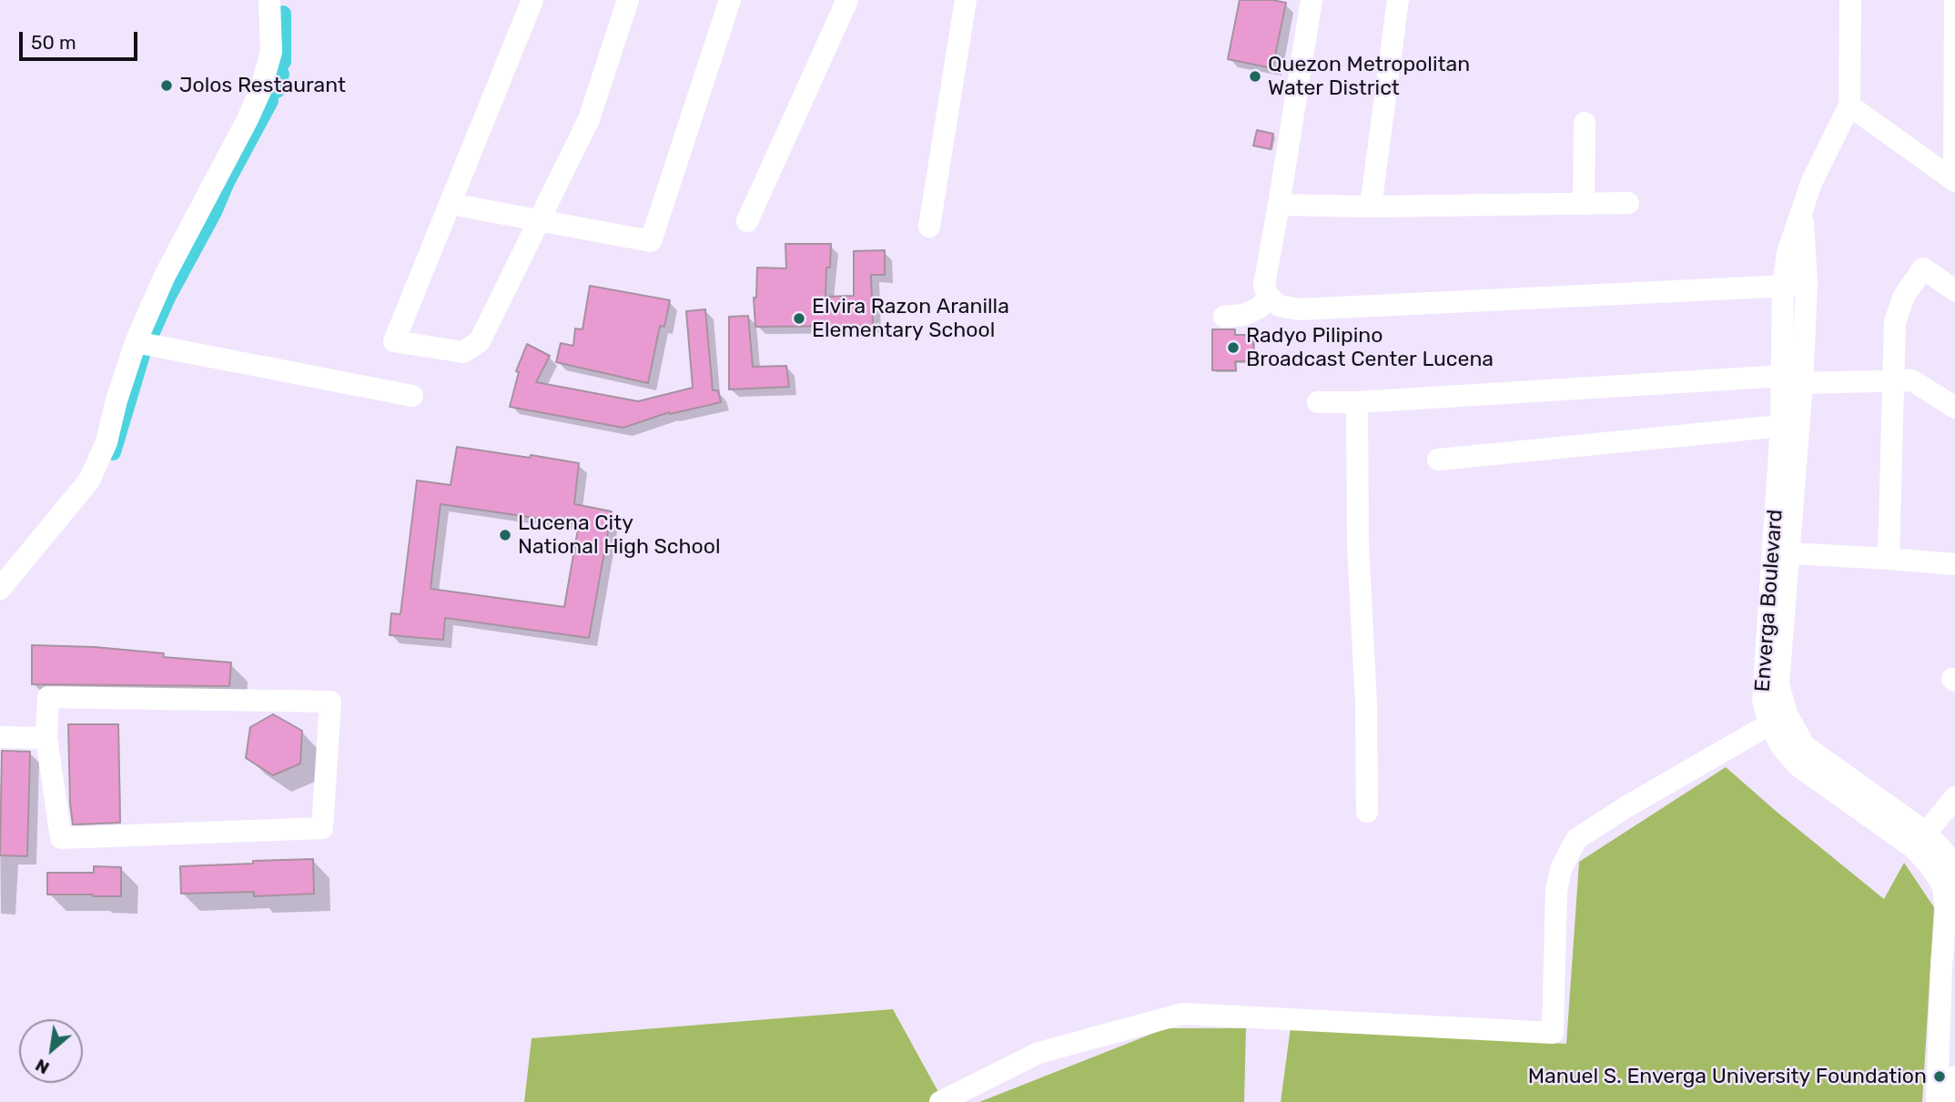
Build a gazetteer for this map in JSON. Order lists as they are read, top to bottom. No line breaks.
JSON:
{"streets":{"street":["Enverga Boulevard"]},"places":["Quezon Metropolitan Water District","Jolos Restaurant","Elvira Razon Aranilla Elementary School","Radyo Pilipino Broadcast Center Lucena","Lucena City National High School","Manuel S. Enverga University Foundation"],"scale_bar":"50 m","north":"bottom left"}
